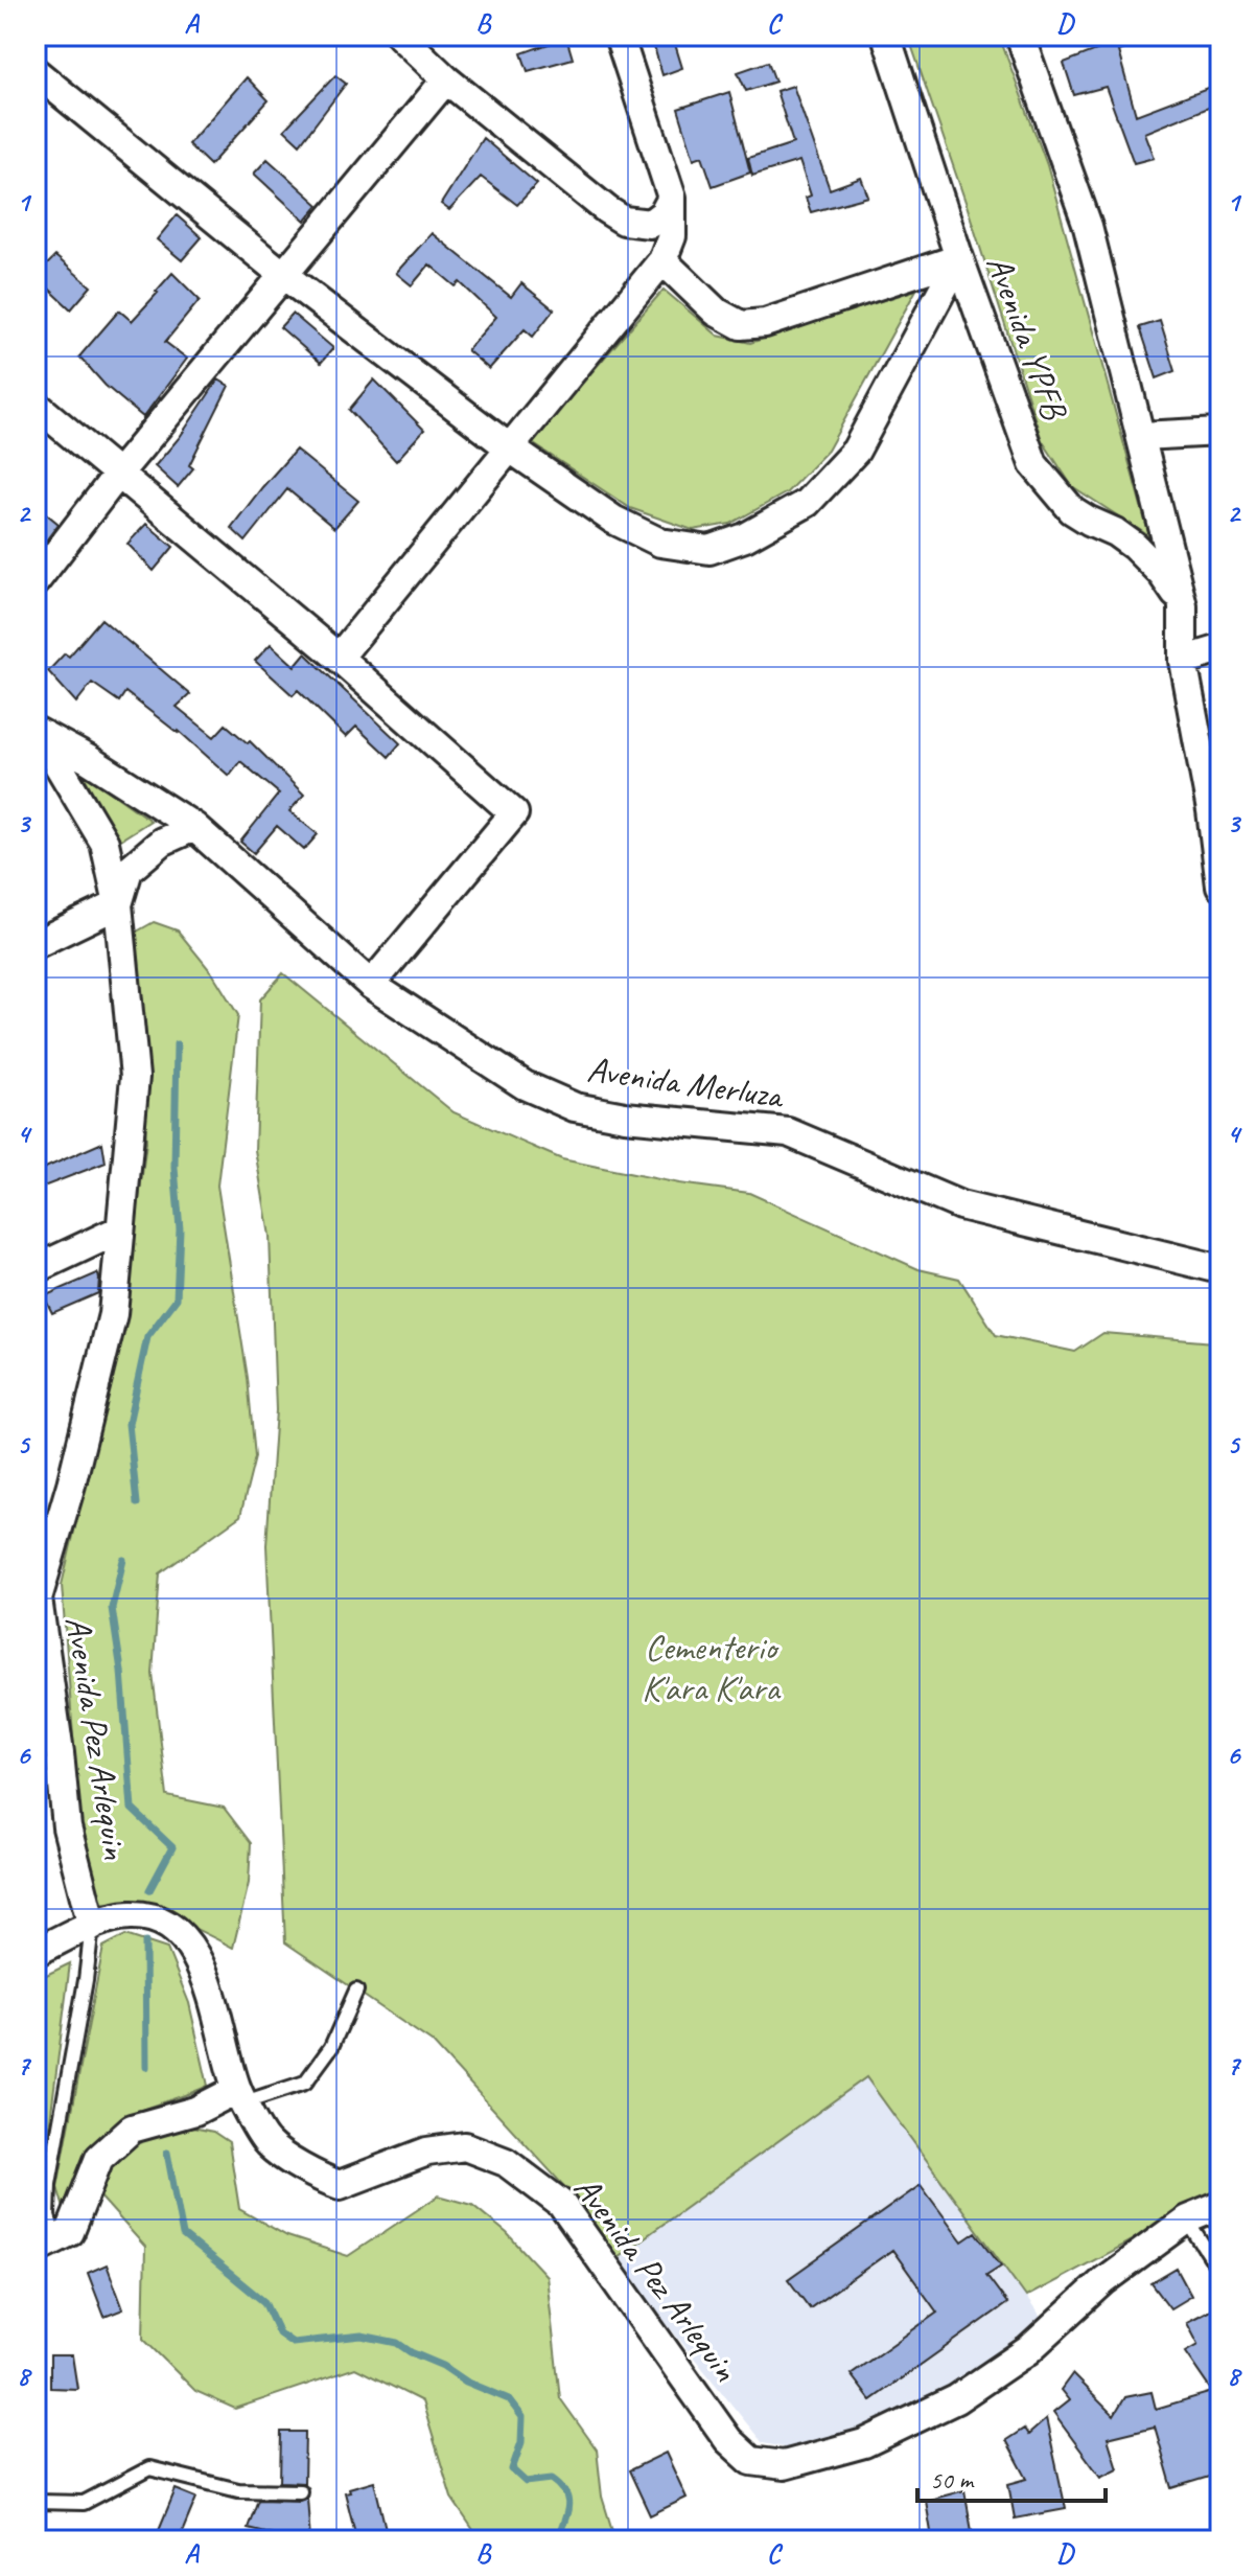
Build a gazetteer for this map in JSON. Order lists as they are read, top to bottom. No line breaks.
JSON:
{"streets":{"street":["Avenida YPFB","Avenida Merluza","Avenida Pez Arlequin"]},"crossings":[["Avenida Merluza","Avenida Pez Arlequin"]],"parks":["Cementerio K'ara K'ara"],"scale_bar":"50 m","grid":{"columns":["A","B","C","D"],"rows":["1","2","3","4","5","6","7","8"]}}
